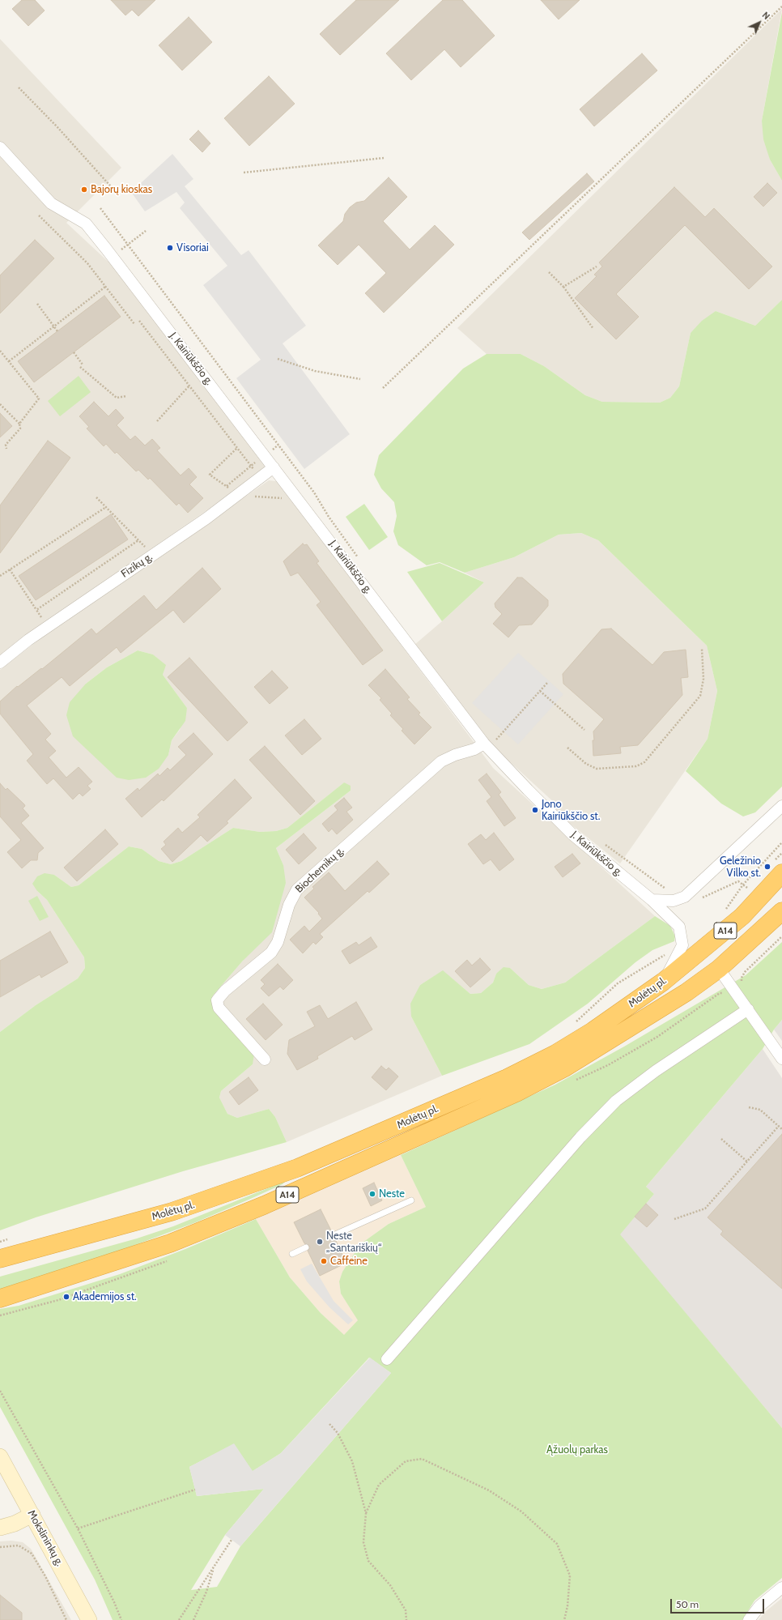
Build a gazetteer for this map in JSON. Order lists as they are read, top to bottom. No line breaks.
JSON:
{"streets":{"highway":["A14","Molėtų pl."],"main road":["Mokslininkų g."],"street":["J. Kairiūkščio g.","Fizikų g.","Biochemikų g."]},"crossings":[["J. Kairiūkščio g.","Fizikų g."],["J. Kairiūkščio g.","Biochemikų g."]],"parks":["Ąžuolų parkas"],"places":["Bajorų kioskas","Visoriai","Jono Kairiūkščio st.","Geležinio Vilko st.","Neste","Neste „Santariškių“","Caffeine","Akademijos st."],"scale_bar":"50 m","north":"top right"}
